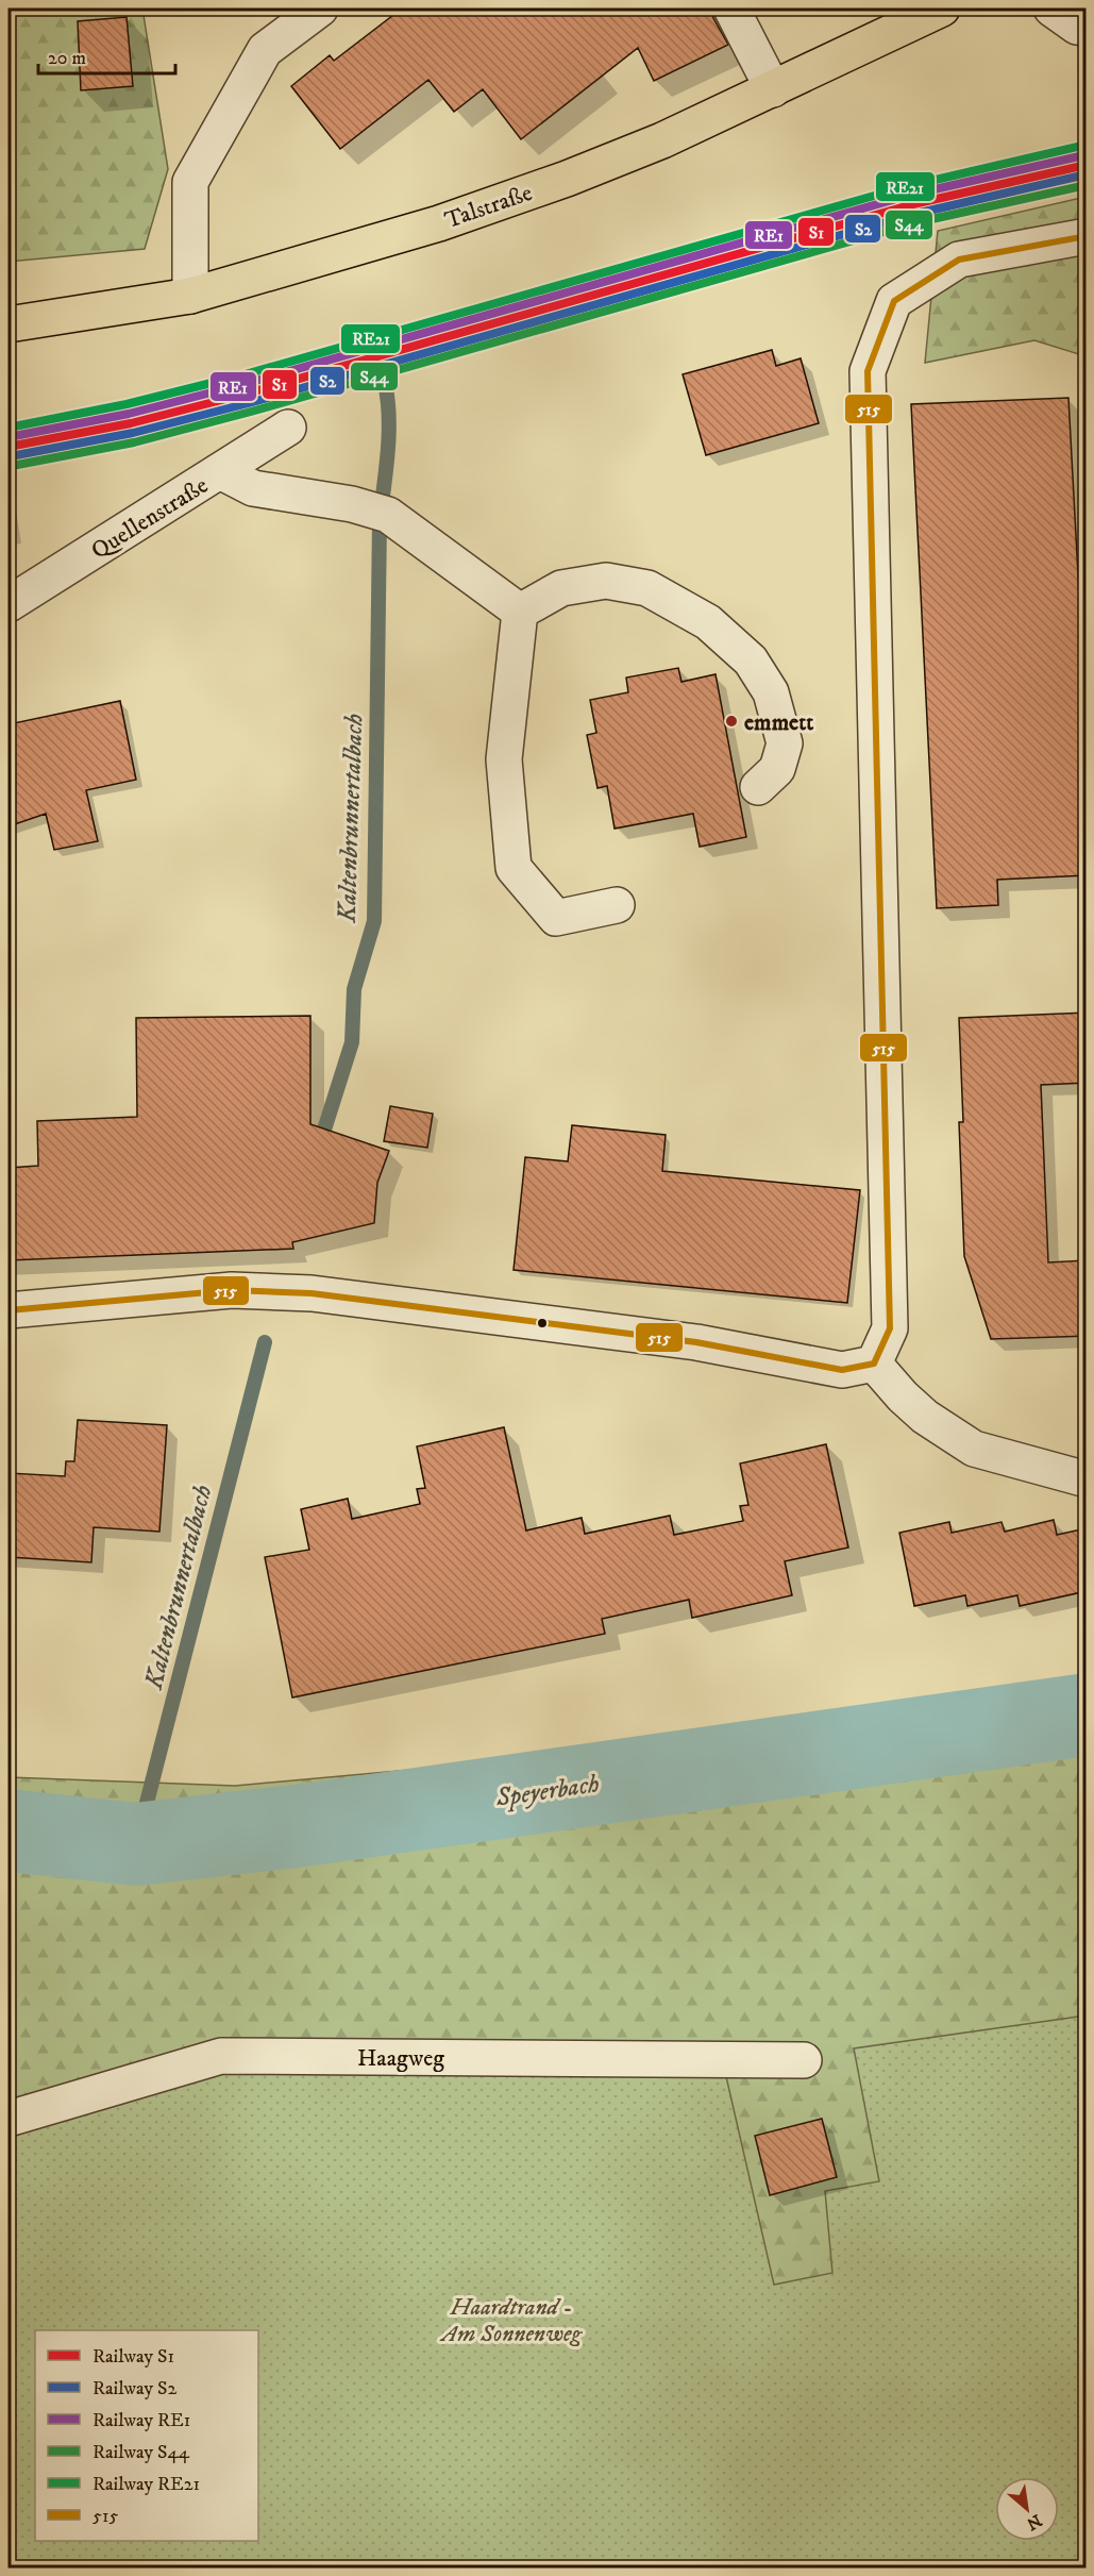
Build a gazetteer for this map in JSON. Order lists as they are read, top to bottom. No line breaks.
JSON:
{"streets":{"main road":["Talstraße"],"street":["Quellenstraße","Haagweg"]},"water":["Kaltenbrunnertalbach","Speyerbach"],"parks":["Haardtrand - Am Sonnenweg"],"places":["emmett"],"lines":["rail line RE21","rail line RE1","rail line S1","rail line S2","rail line S44","transit line 515"],"legend":["Railway S1","Railway S2","Railway RE1","Railway S44","Railway RE21","515"],"scale_bar":"20 m","north":"bottom right"}
